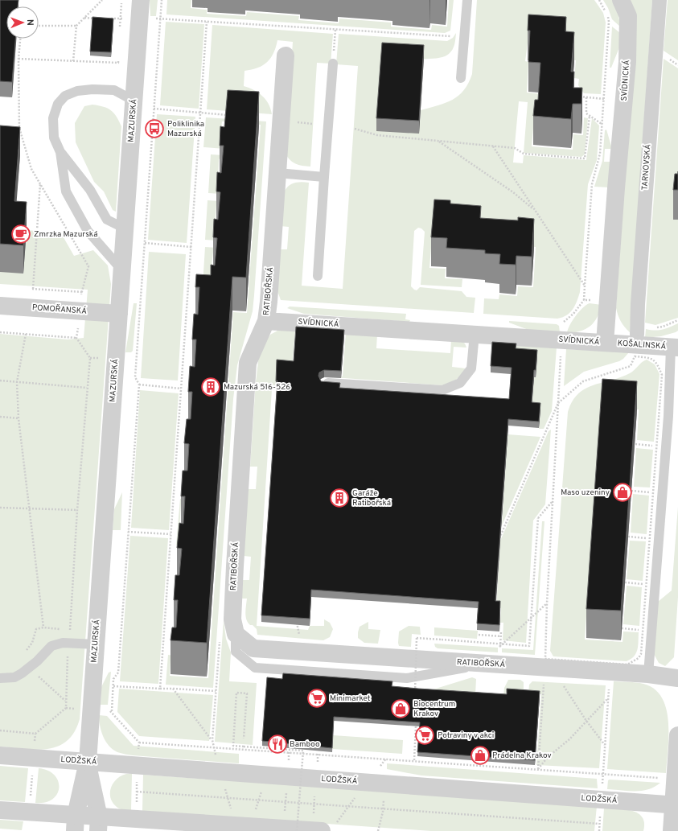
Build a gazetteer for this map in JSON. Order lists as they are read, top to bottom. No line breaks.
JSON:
{"streets":{"street":["SVÍDNICKÁ","MAZURSKÁ","TARNOVSKÁ","RATIBOŘSKÁ","POMOŘANSKÁ","KOŠALINSKÁ","LODŽSKÁ"]},"crossings":[["SVÍDNICKÁ","RATIBOŘSKÁ"],["SVÍDNICKÁ","KOŠALINSKÁ"],["MAZURSKÁ","POMOŘANSKÁ"],["MAZURSKÁ","LODŽSKÁ"]],"places":{"bus stop":["Poliklinika Mazurská"],"cafe":["Zmrzka Mazurská"],"building":["Mazurská 516-526","Garáže Ratibořská"],"shop":["Maso uzeniny","Biocentrum Krakov","Prádelna Krakov"],"supermarket":["Minimarket","Potraviny v akci"],"restaurant":["Bamboo"]},"north":"right"}
